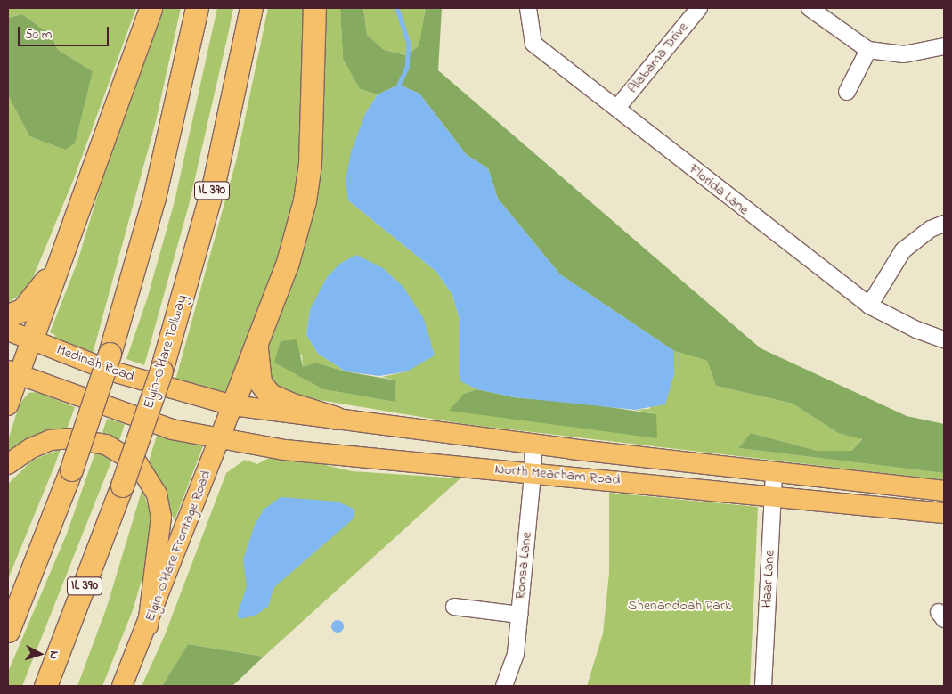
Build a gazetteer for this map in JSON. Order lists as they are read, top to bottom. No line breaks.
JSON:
{"streets":{"highway":["IL 390","Elgin-O'Hare Tollway"],"main road":["Medinah Road","North Meacham Road","Elgin-O'Hare Frontage Road"],"street":["Alabama Drive","Florida Lane","Roosa Lane","Haar Lane"]},"crossings":[["Alabama Drive","Florida Lane"],["Medinah Road","North Meacham Road"],["North Meacham Road","Elgin-O'Hare Frontage Road"],["North Meacham Road","Roosa Lane"],["North Meacham Road","Haar Lane"]],"parks":["Shenandoah Park"],"scale_bar":"50 m","north":"right"}
